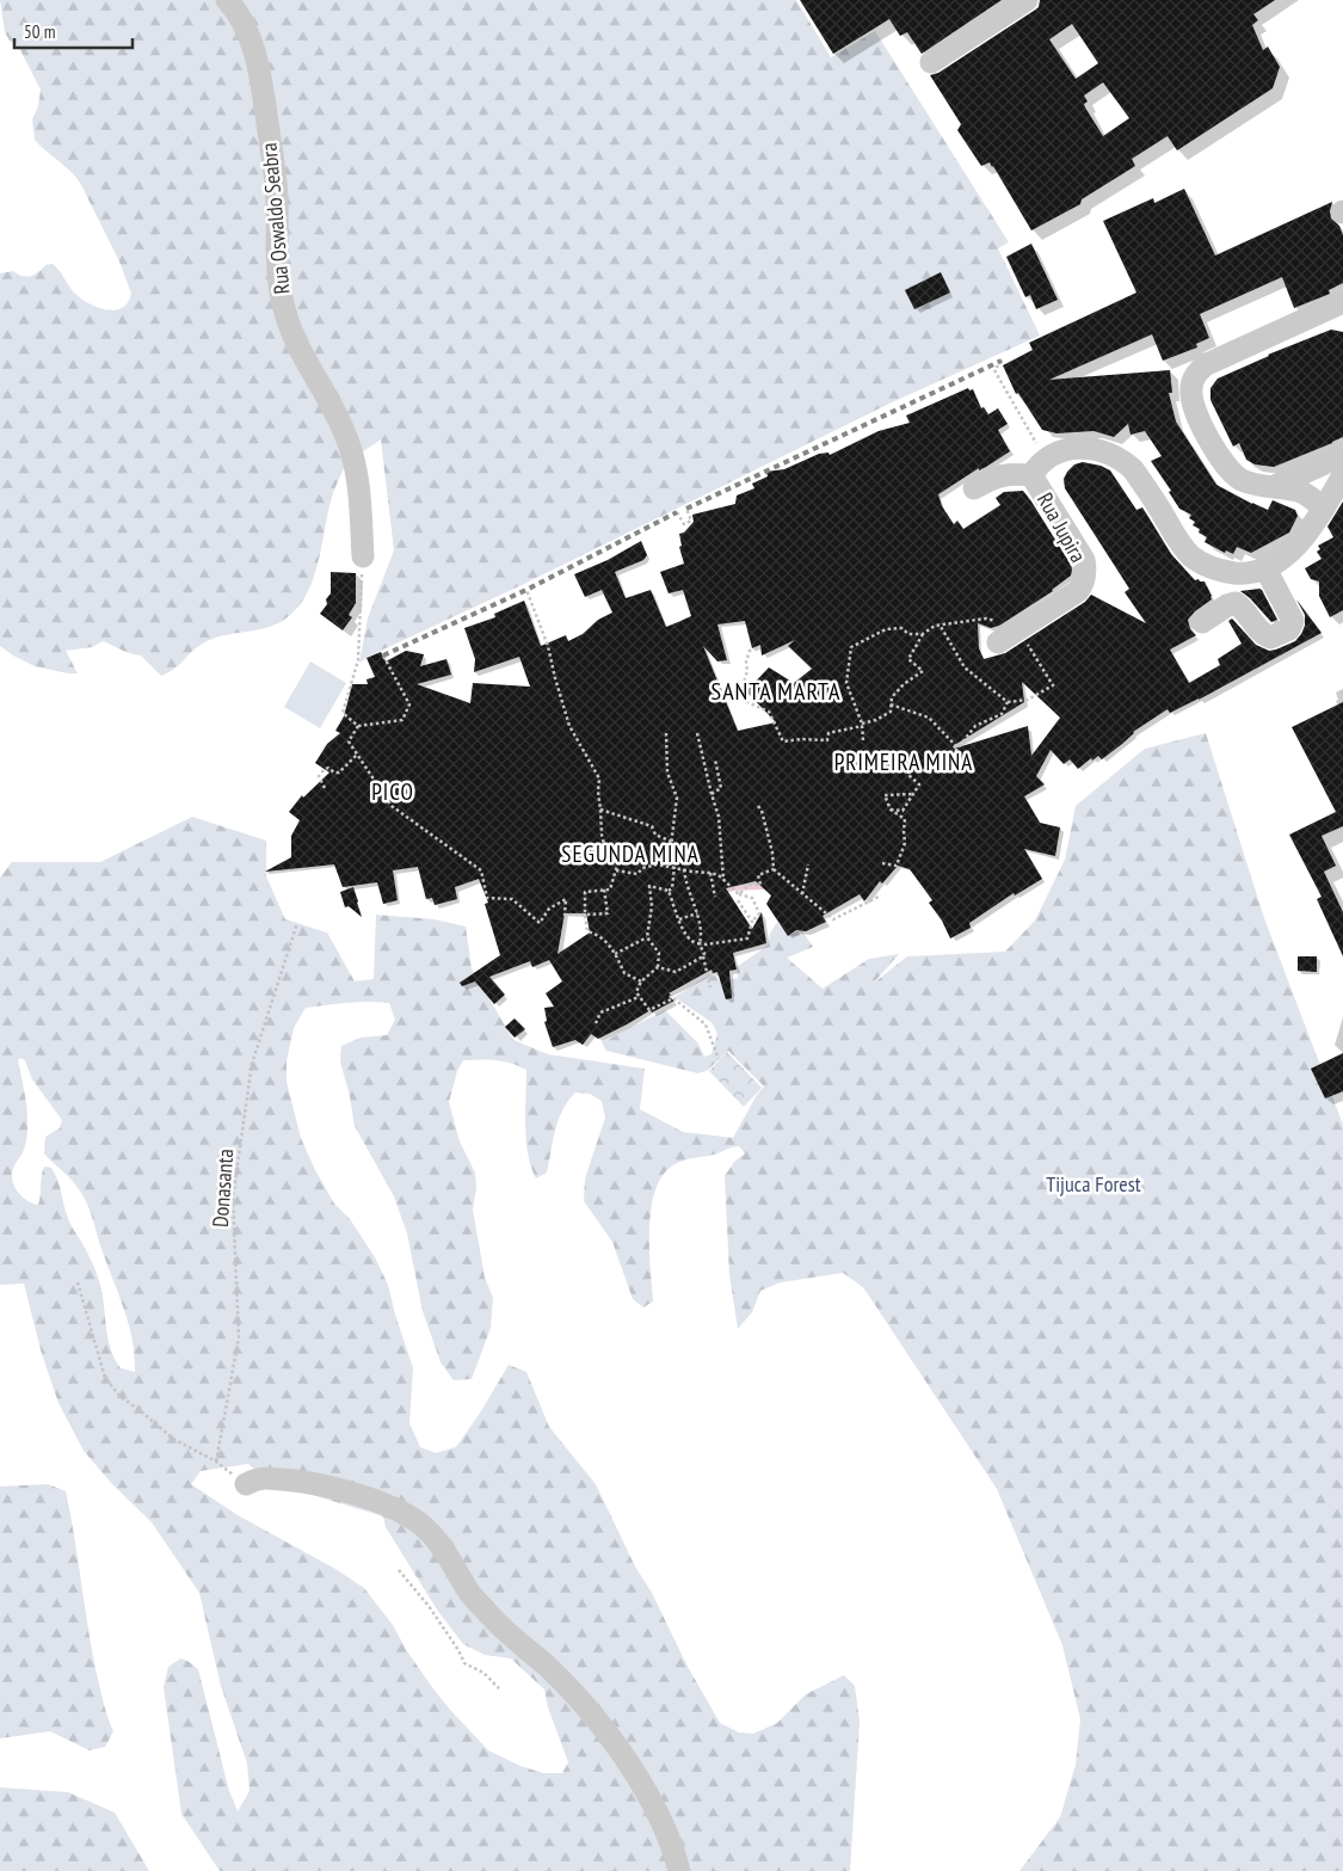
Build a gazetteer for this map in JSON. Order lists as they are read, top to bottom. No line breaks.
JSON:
{"streets":{"street":["Rua Oswaldo Seabra","Rua Jupira"],"path":["Donasanta"]},"districts":["SANTA MARTA","PRIMEIRA MINA","PICO","SEGUNDA MINA"],"parks":["Tijuca Forest"],"scale_bar":"50 m"}
